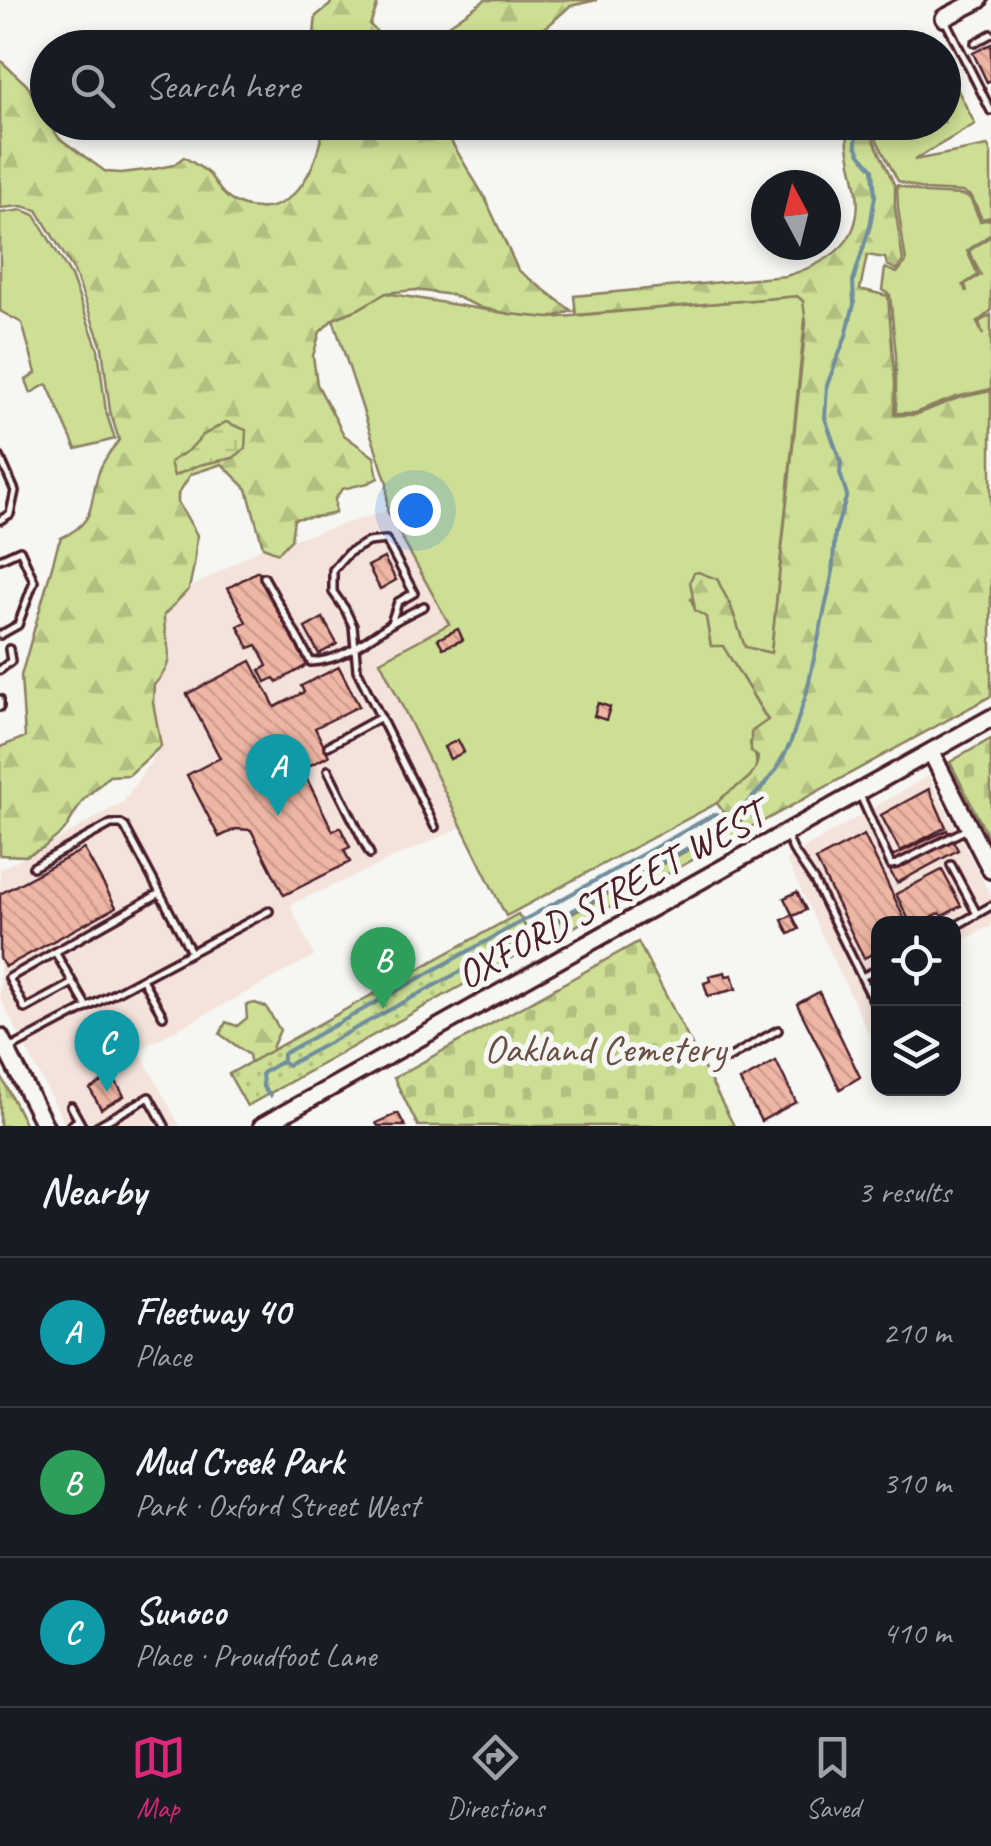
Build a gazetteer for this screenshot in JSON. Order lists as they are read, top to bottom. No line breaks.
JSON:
{"streets":{"main road":["OXFORD STREET WEST"]},"parks":["Oakland Cemetery"],"north":"top","page":{"search":"Search here","pins":["A","B","C"],"heading":["Nearby","3 results"],"list":[{"mark":"A","name":"Fleetway 40","note":"Place","value":"210 m"},{"mark":"B","name":"Mud Creek Park","note":"Park · Oxford Street West","value":"310 m"},{"mark":"C","name":"Sunoco","note":"Place · Proudfoot Lane","value":"410 m"}],"nav":["Map","Directions","Saved"]}}
